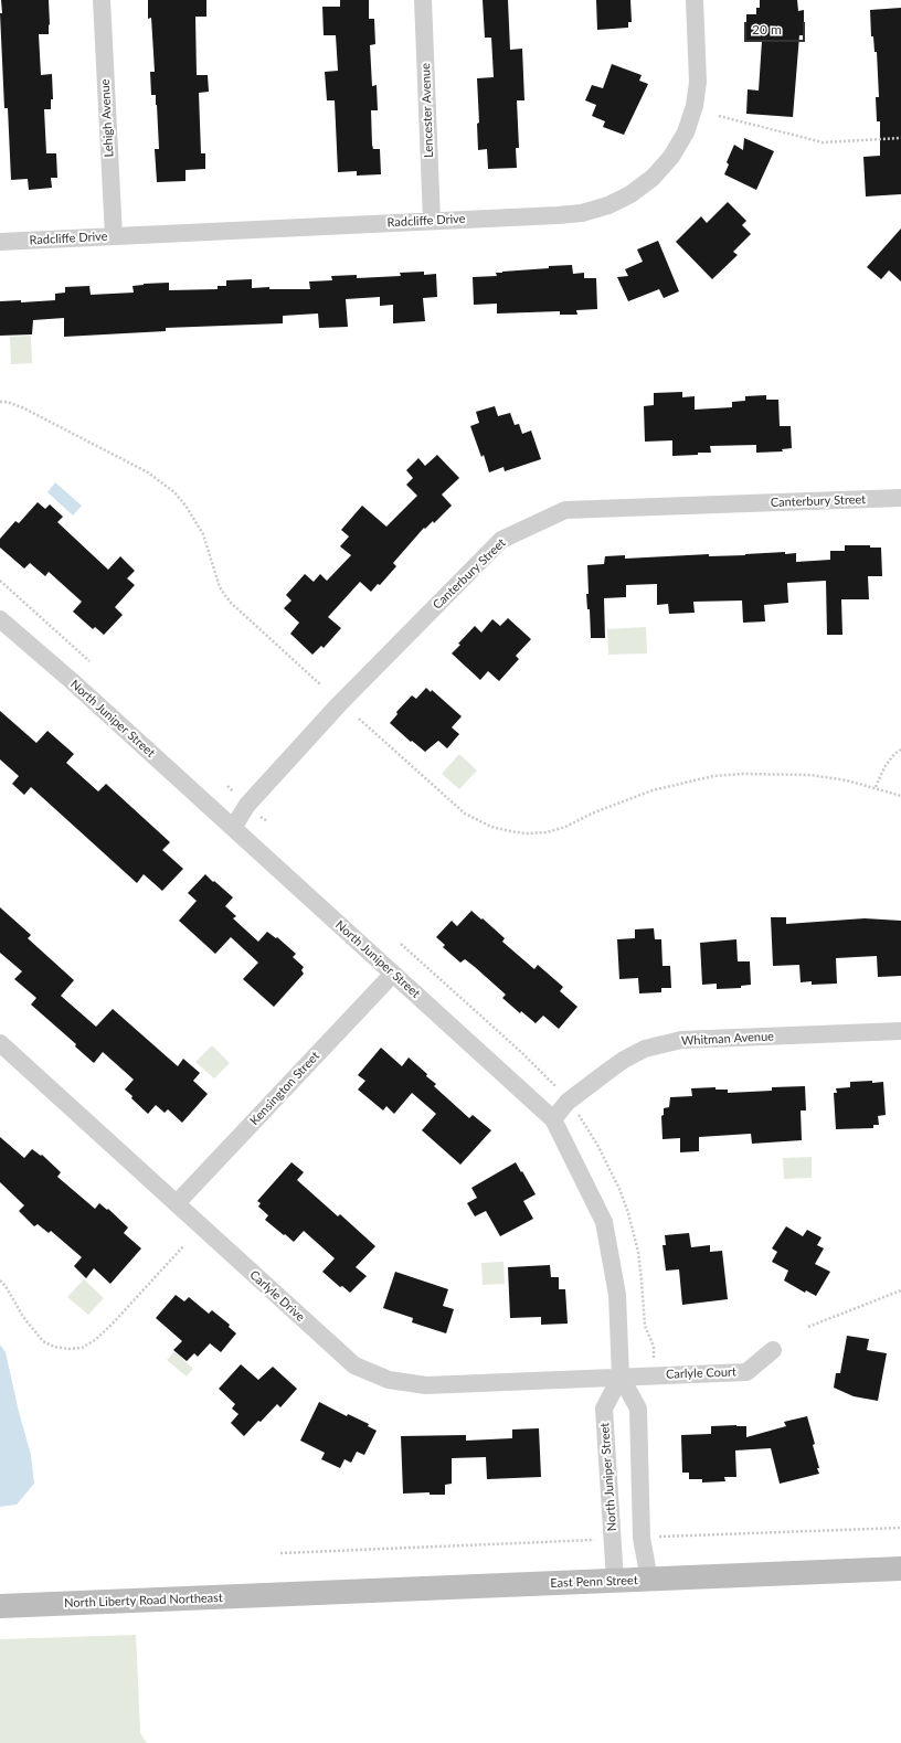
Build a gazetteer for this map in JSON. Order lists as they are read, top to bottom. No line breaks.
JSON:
{"streets":{"street":["Lencester Avenue","Lehigh Avenue","Radcliffe Drive","Canterbury Street","North Juniper Street","Whitman Avenue","Kensington Street","Carlyle Drive","Carlyle Court","East Penn Street","North Liberty Road Northeast"]},"crossings":[["Lencester Avenue","Radcliffe Drive"],["Lehigh Avenue","Radcliffe Drive"],["Canterbury Street","North Juniper Street"],["North Juniper Street","Whitman Avenue"],["North Juniper Street","Kensington Street"],["North Juniper Street","Carlyle Drive"],["North Juniper Street","Carlyle Court"],["North Juniper Street","East Penn Street"],["Kensington Street","Carlyle Drive"],["Carlyle Drive","Carlyle Court"],["East Penn Street","North Liberty Road Northeast"]],"scale_bar":"20 m"}
